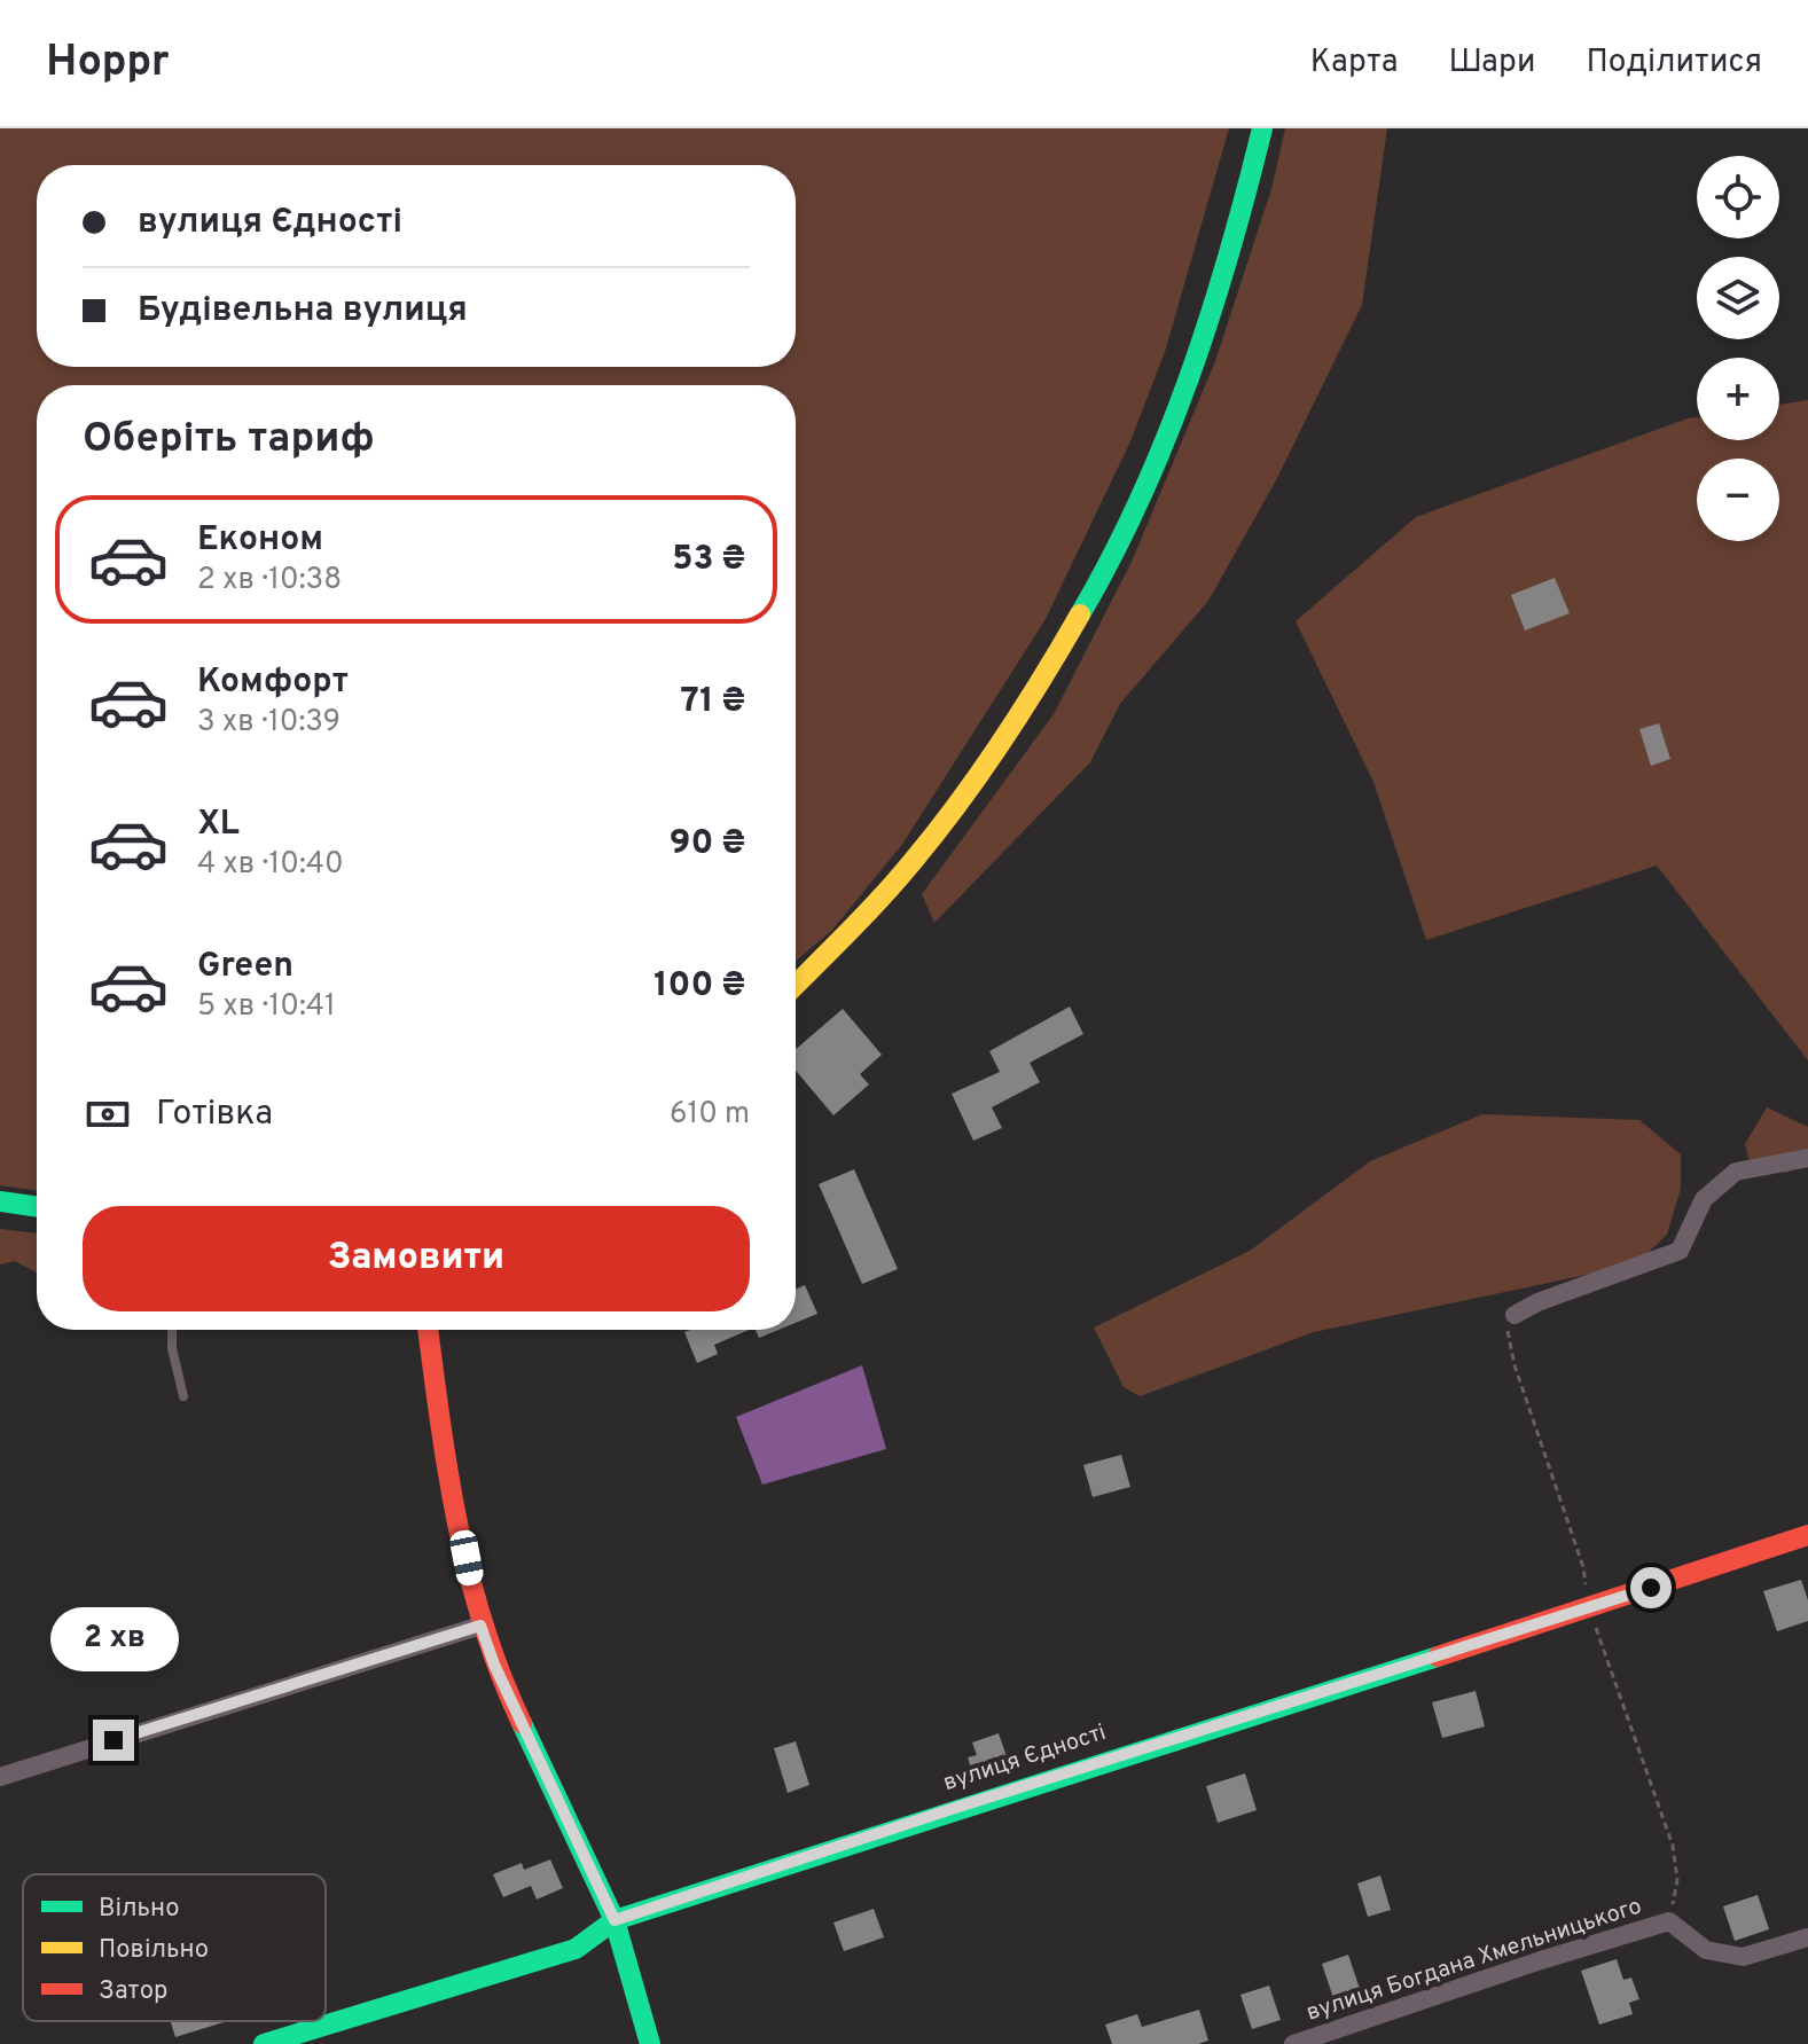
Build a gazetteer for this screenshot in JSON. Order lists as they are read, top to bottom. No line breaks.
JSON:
{"streets":{"street":["вулиця Єдності","вулиця Богдана Хмельницького"]},"legend":["Вільно","Повільно","Затор"],"page":{"header":"Hoppr","nav":["Карта","Шари","Поділитися"],"map_buttons":["+","−"],"banner":["вулиця Єдності","Будівельна вулиця"],"heading":"Оберіть тариф","list":[{"name":"Економ","note":"2 хв · 10:38","value":"53 ₴"},{"name":"Комфорт","note":"3 хв · 10:39","value":"71 ₴"},{"name":"XL","note":"4 хв · 10:40","value":"90 ₴"},{"name":"Green","note":"5 хв · 10:41","value":"100 ₴"}],"pay":["Готівка","610 m"],"buttons":"Замовити","bubble":"2 хв"}}
